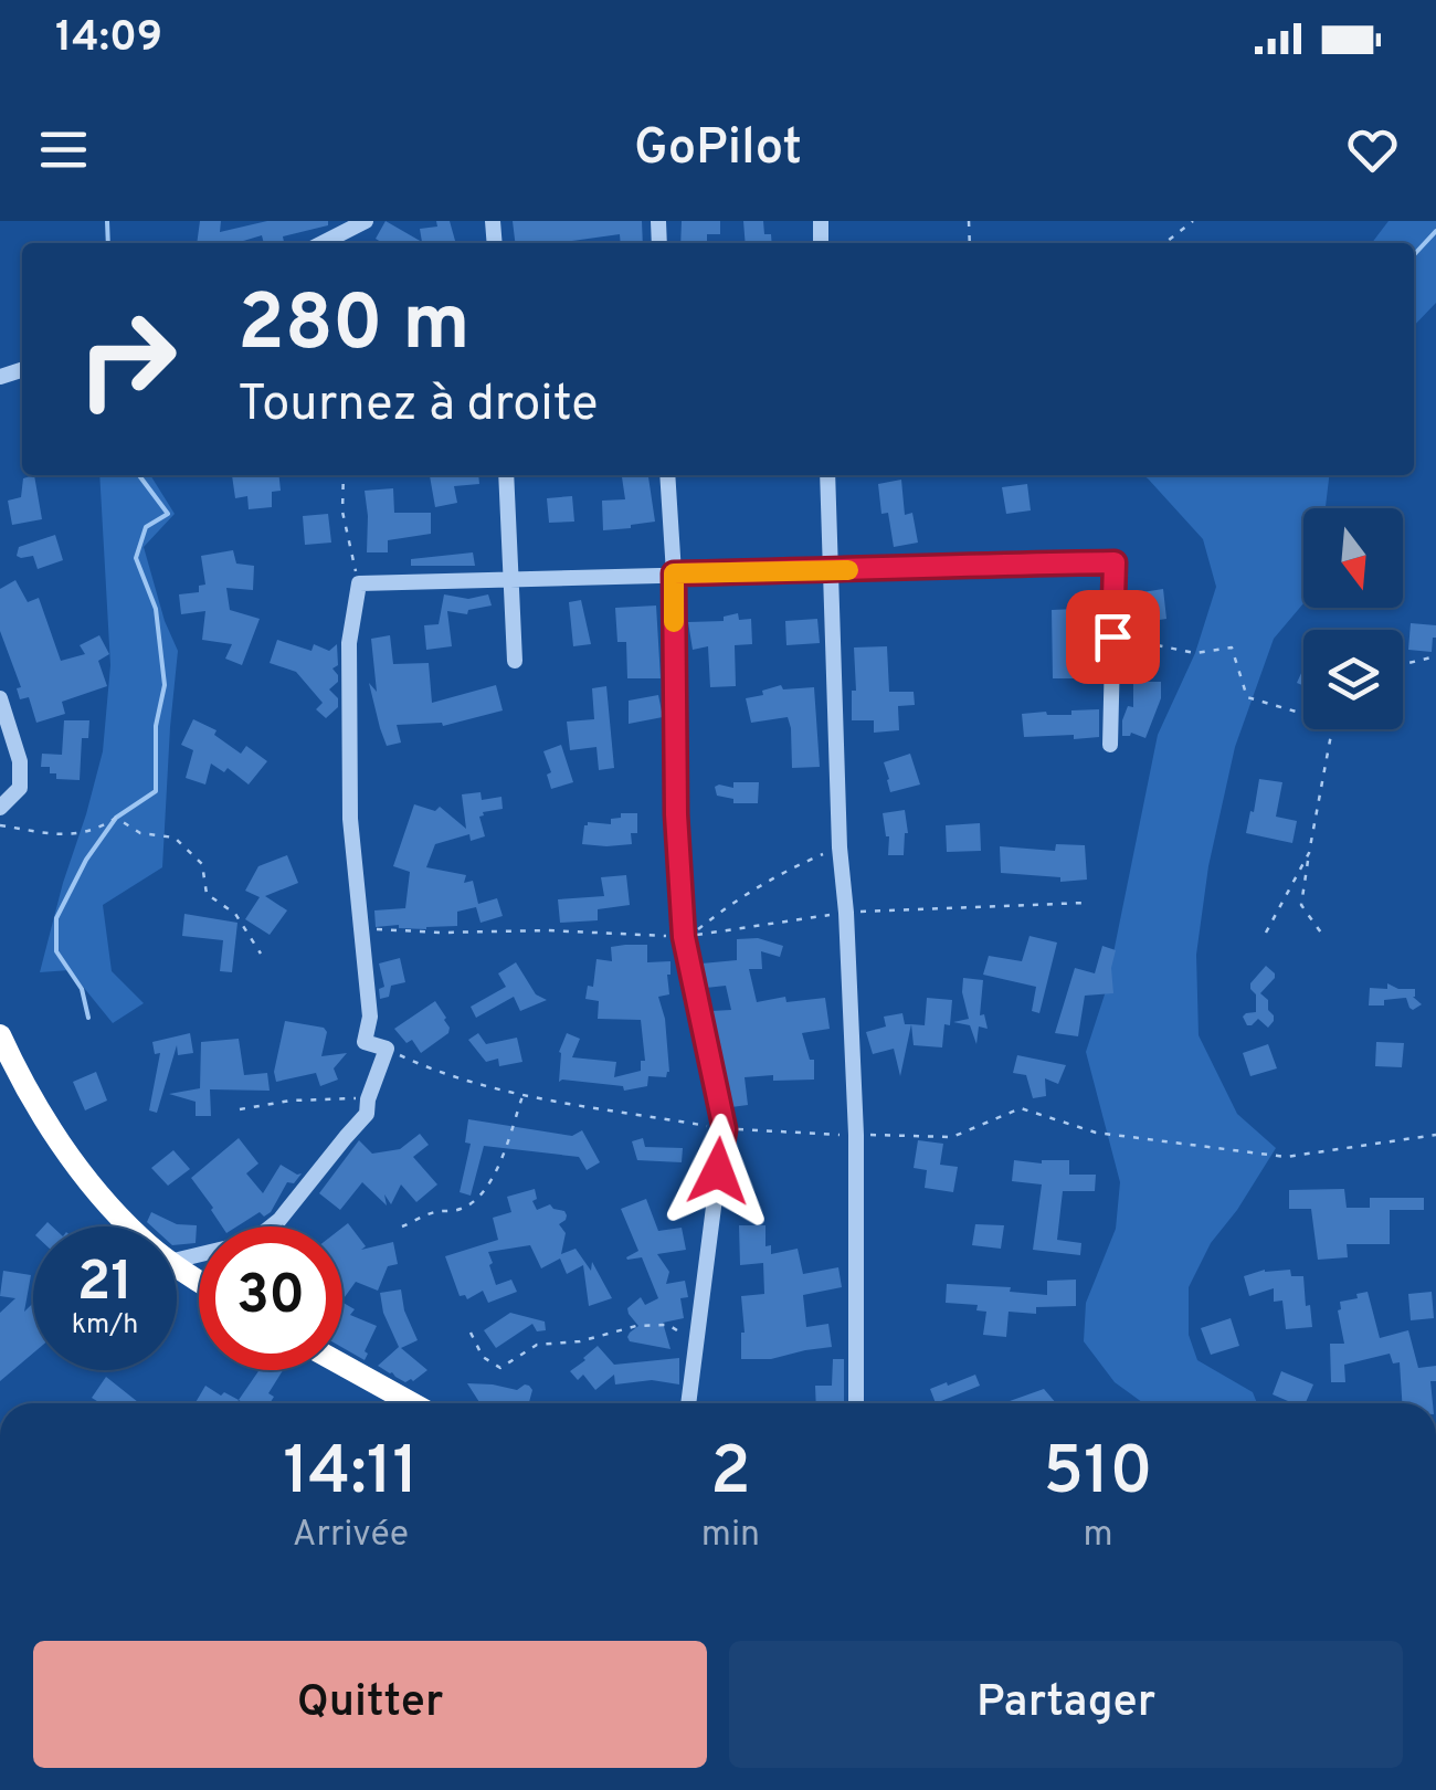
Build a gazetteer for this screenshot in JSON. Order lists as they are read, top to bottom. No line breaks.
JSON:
{"north":"bottom","page":{"status":"14:09","header":"GoPilot","turn":["280 m","Tournez à droite"],"speed":"21 km/h","limit":"30","eta":["14:11","Arrivée","2","min","510","m"],"buttons":["Quitter","Partager"]}}
